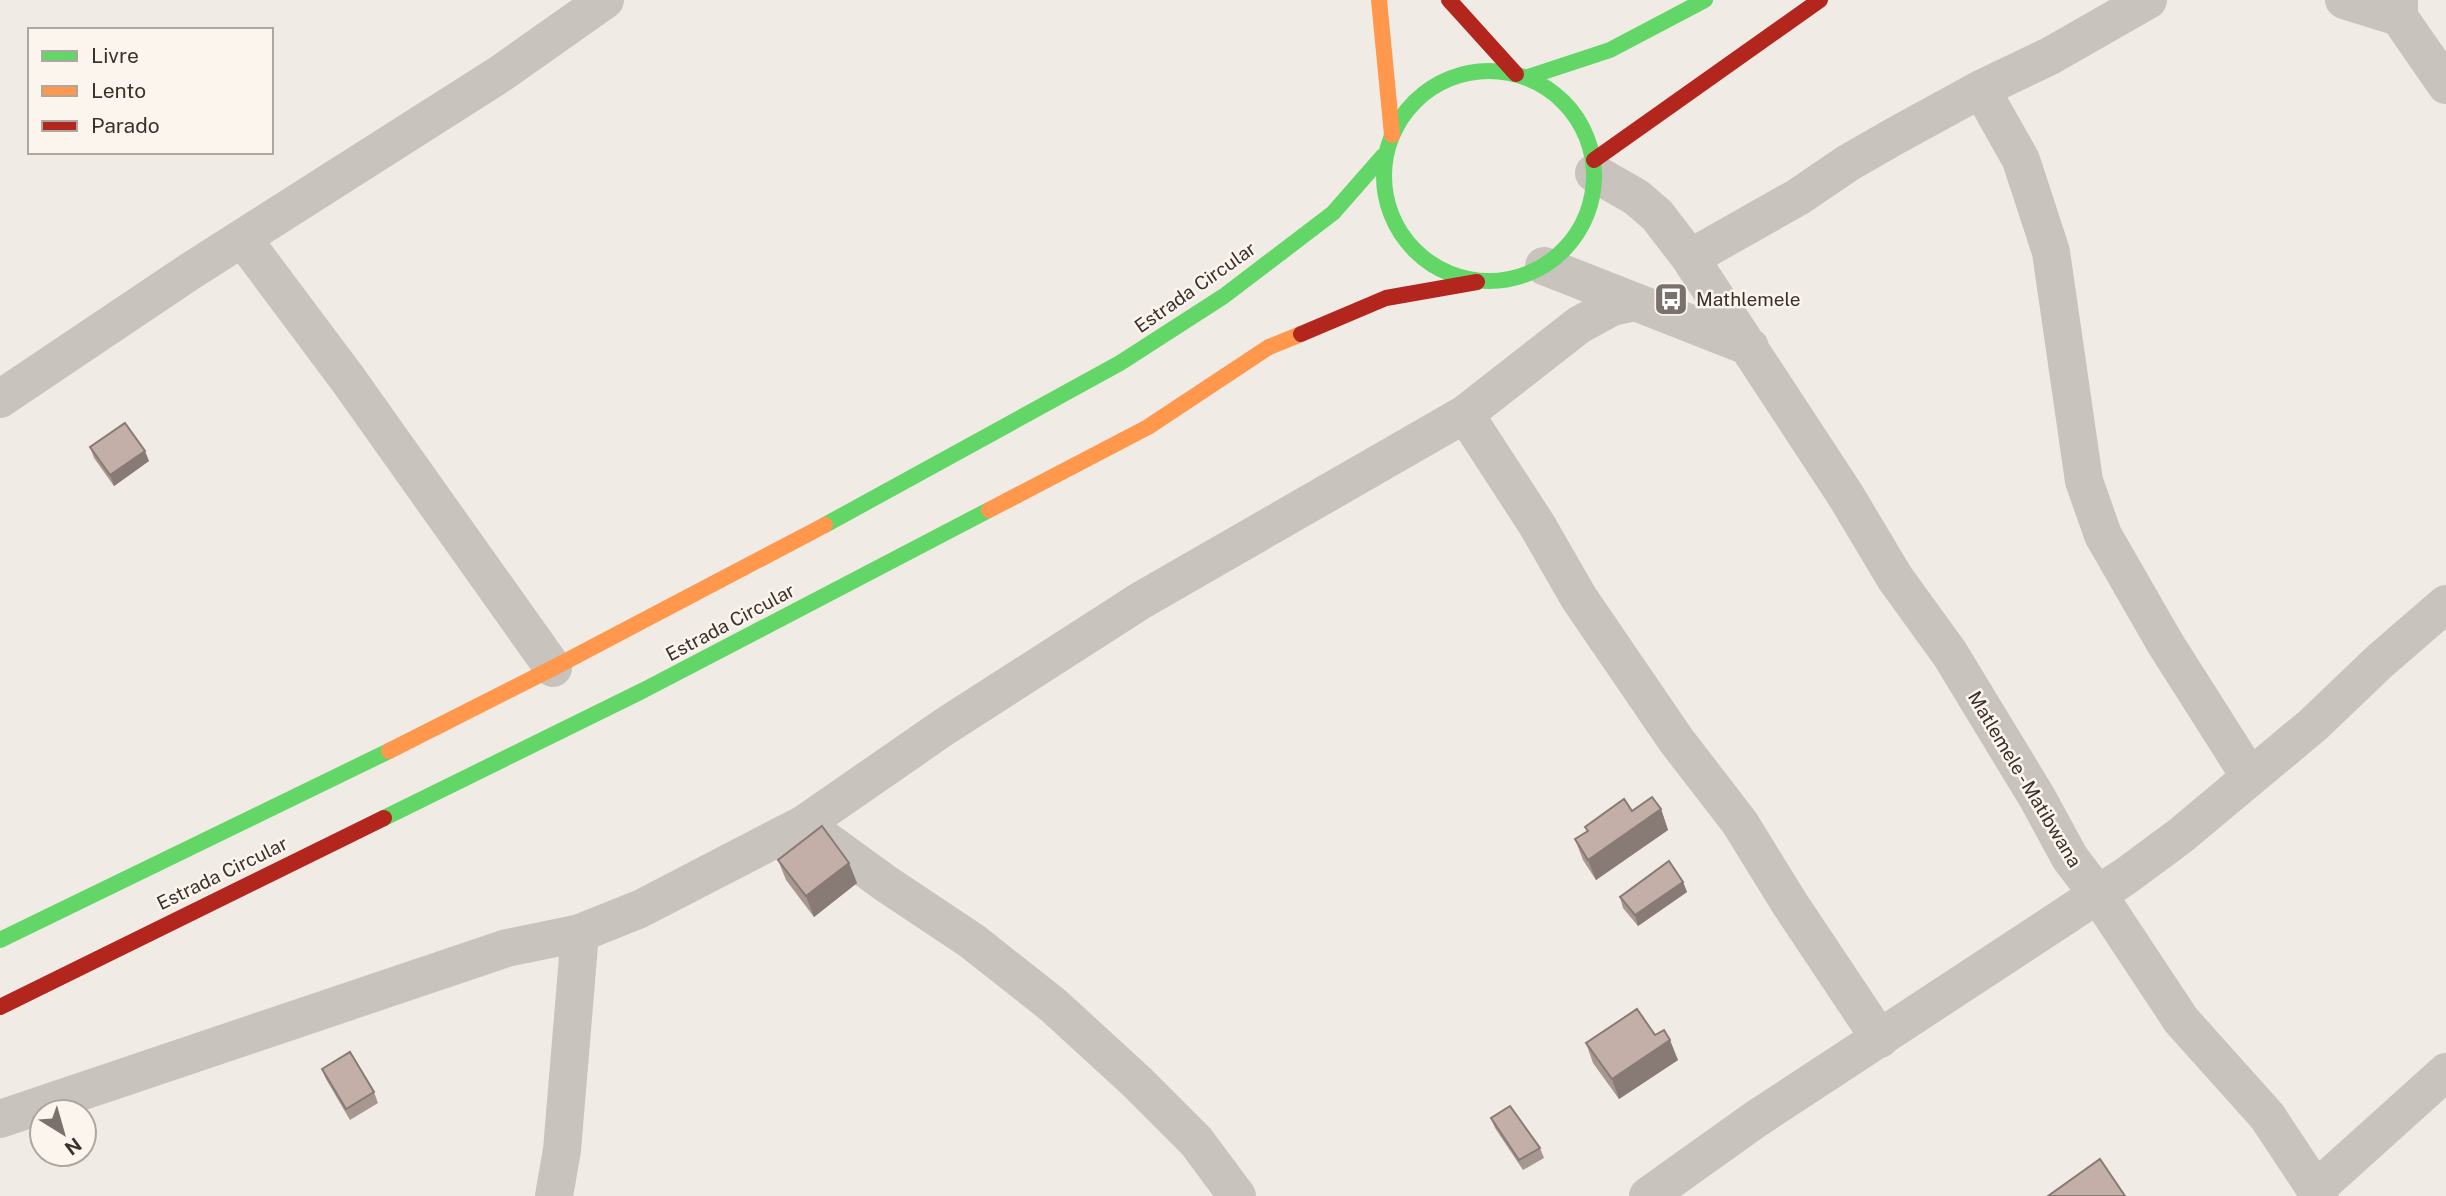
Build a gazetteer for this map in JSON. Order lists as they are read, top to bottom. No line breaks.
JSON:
{"streets":{"main road":["Estrada Circular"],"street":["Matlemele - Matibwana"]},"crossings":[["Estrada Circular","Matlemele - Matibwana"]],"places":{"bus stop":["Mathlemele"]},"legend":["Livre","Lento","Parado"],"north":"bottom right"}
